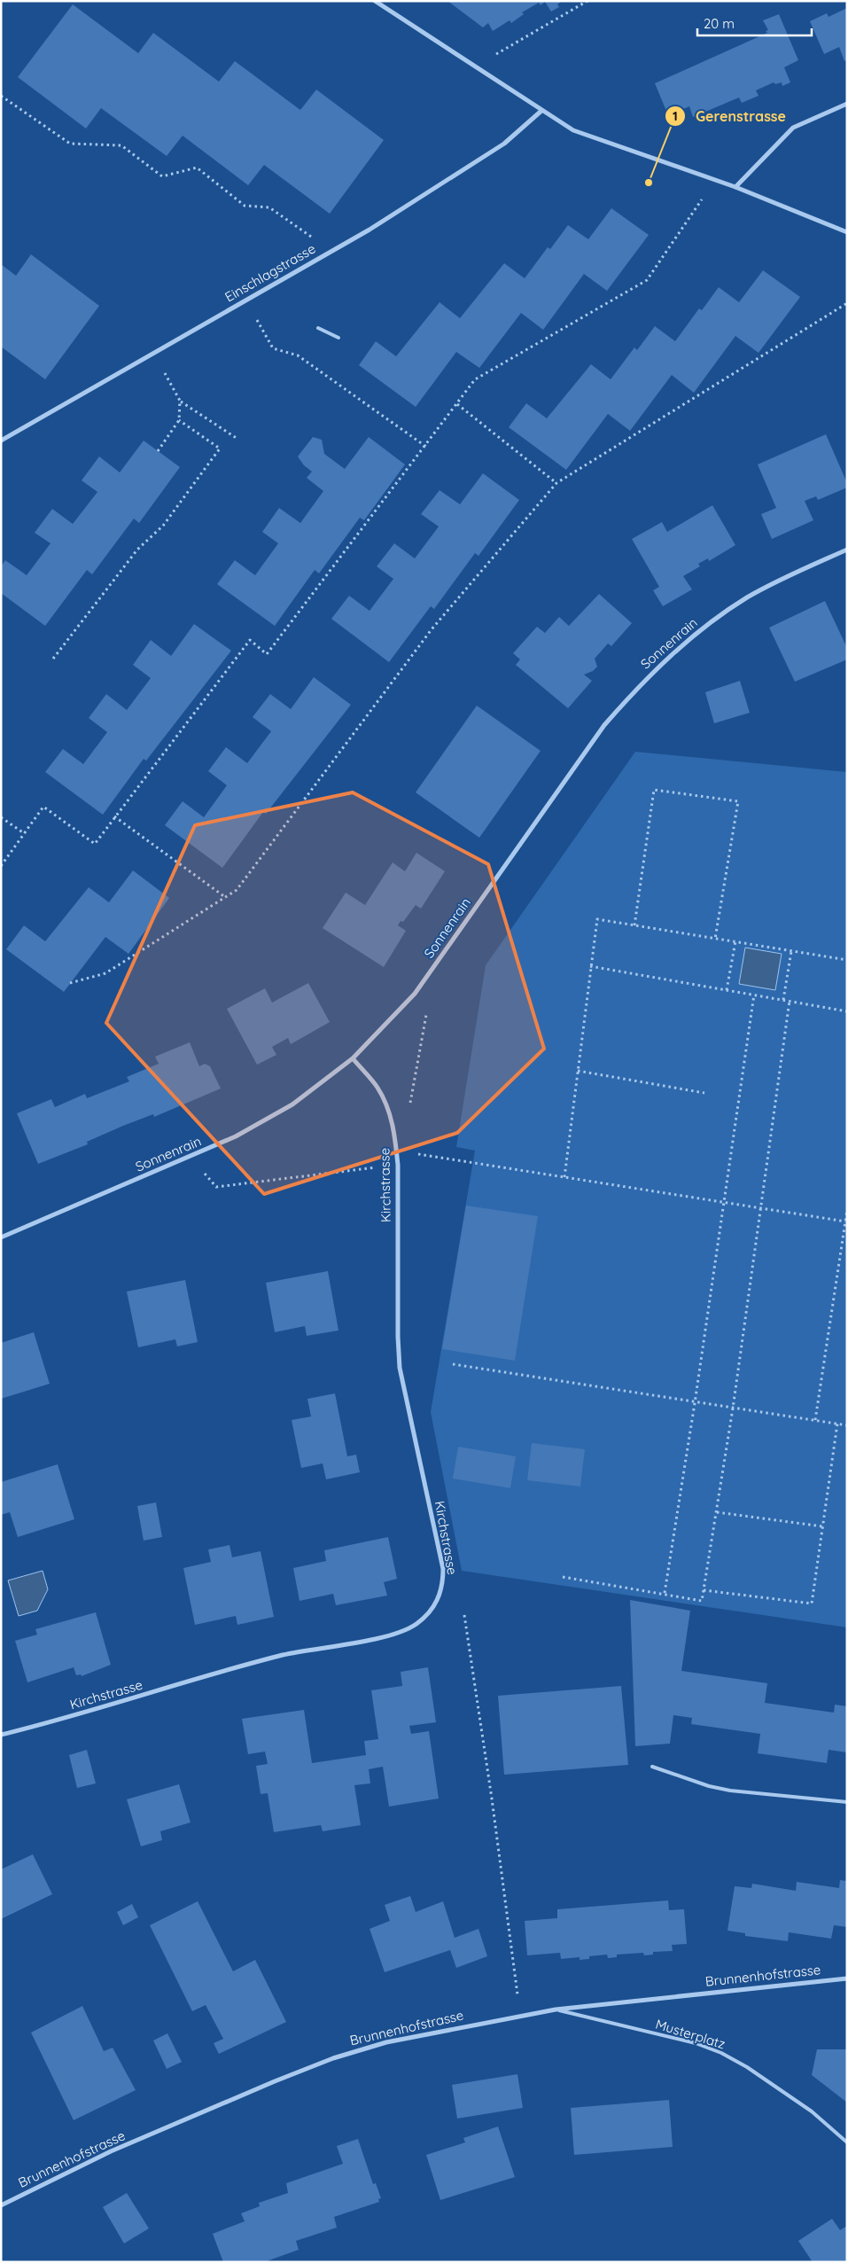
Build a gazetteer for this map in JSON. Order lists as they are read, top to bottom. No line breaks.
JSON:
{"streets":{"street":["Einschlagstrasse","Sonnenrain","Kirchstrasse","Brunnenhofstrasse"],"lane":["Musterplatz"]},"crossings":[["Sonnenrain","Kirchstrasse"],["Brunnenhofstrasse","Musterplatz"]],"places":["Gerenstrasse"],"scale_bar":"20 m"}
